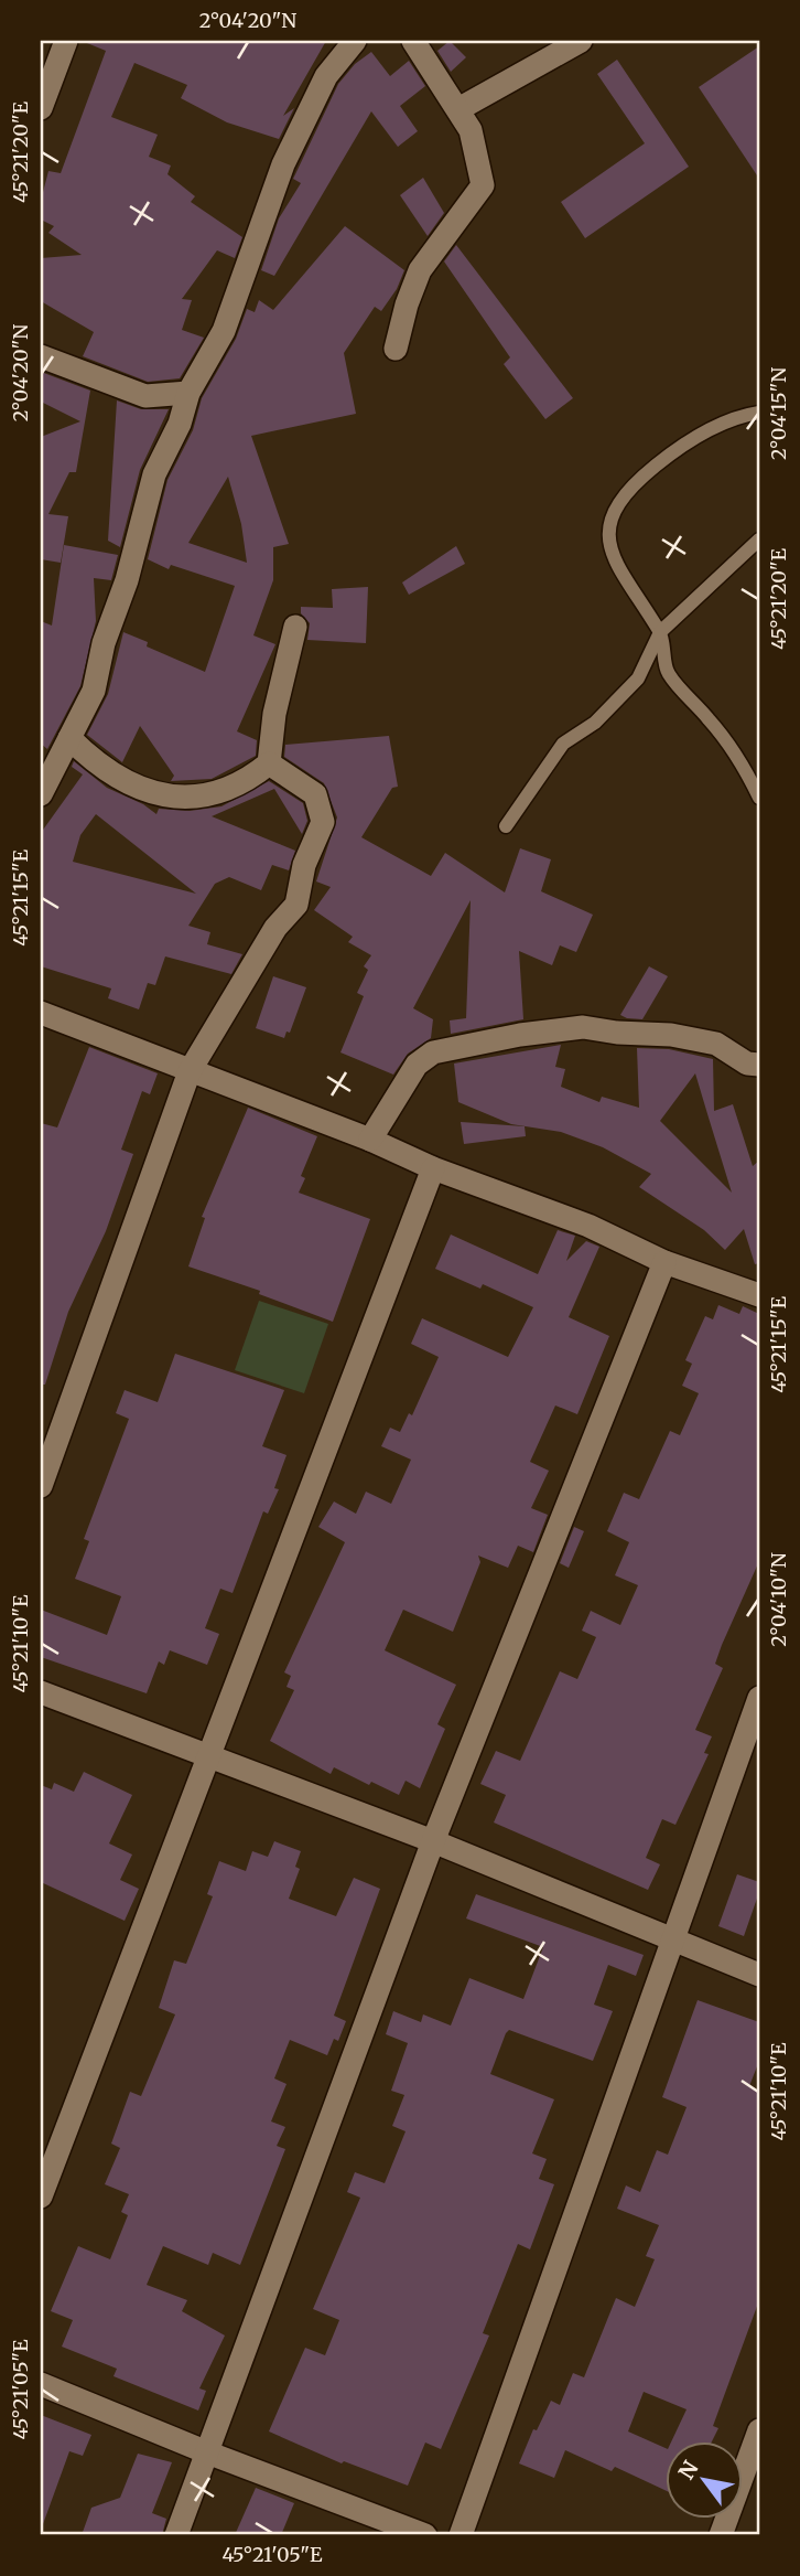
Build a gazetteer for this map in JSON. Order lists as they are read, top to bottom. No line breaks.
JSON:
{"north":"top left","coordinates":["2°04'20\"N","45°21'20\"E","2°04'15\"N","45°21'15\"E","2°04'10\"N","45°21'10\"E","45°21'05\"E"]}
